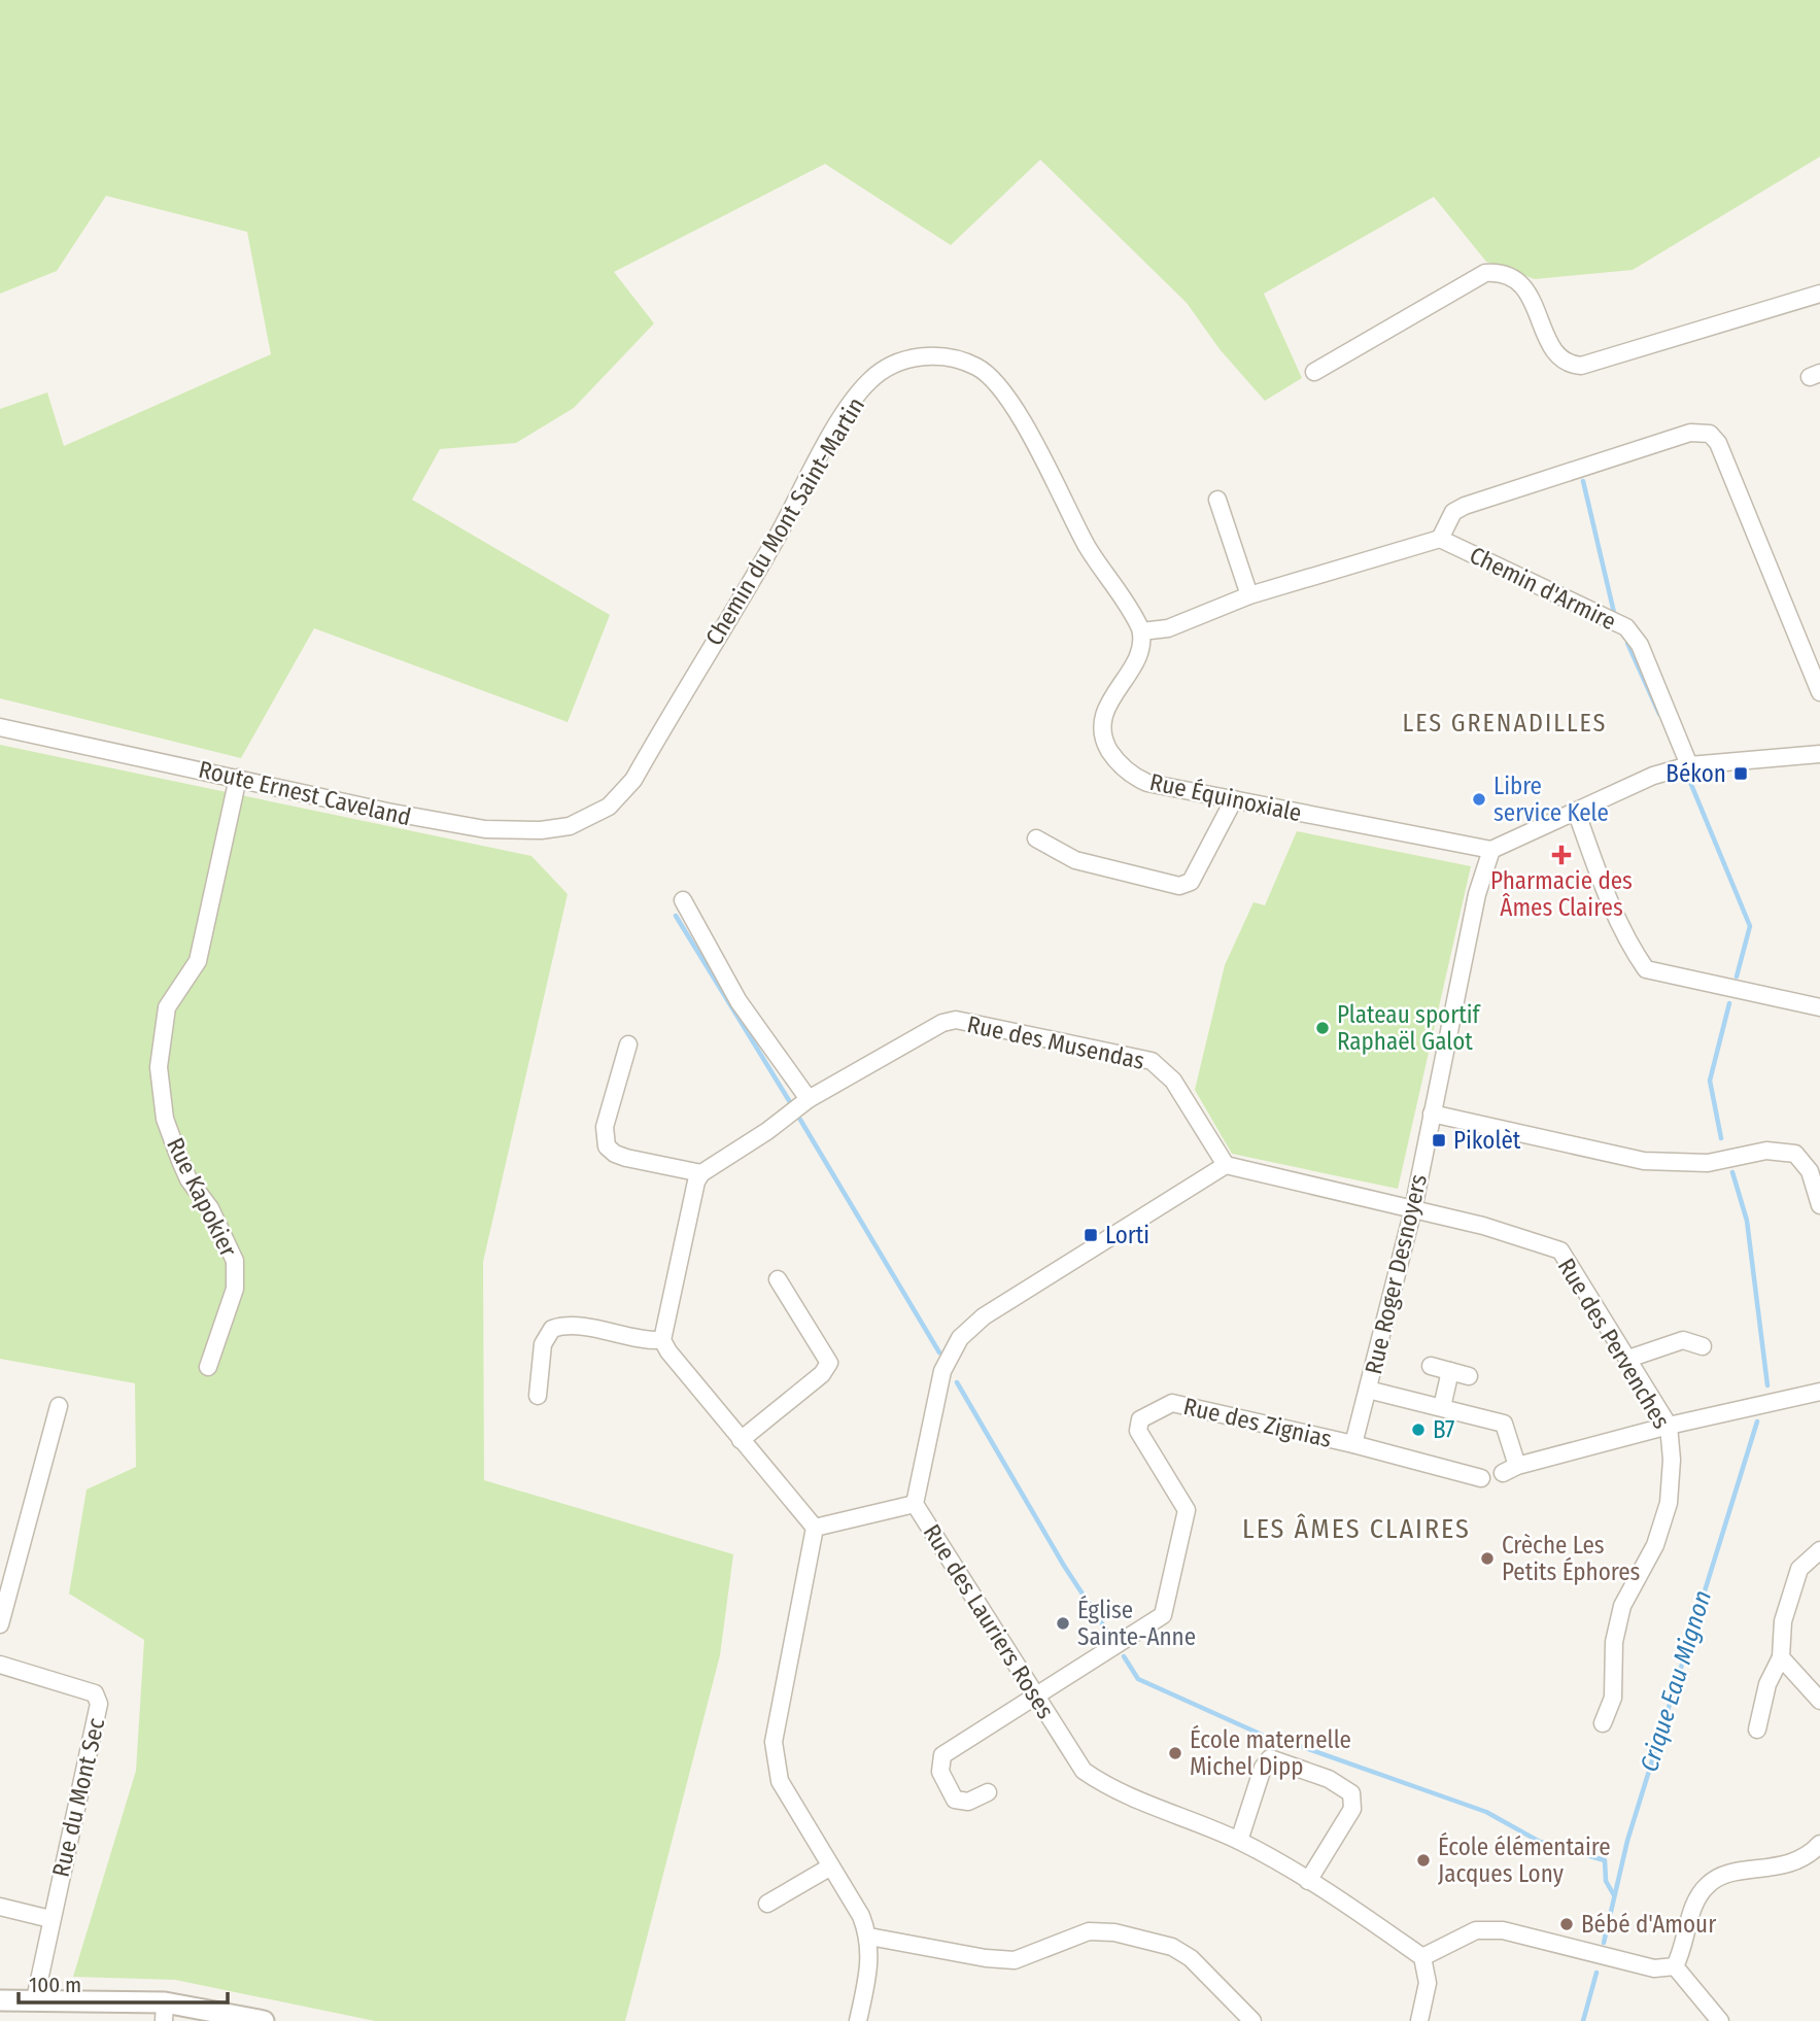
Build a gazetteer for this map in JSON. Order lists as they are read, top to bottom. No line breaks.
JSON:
{"streets":{"street":["Chemin du Mont Saint-Martin","Chemin d'Armire","Route Ernest Caveland","Rue Équinoxiale","Rue des Musendas","Rue Kapokier","Rue Roger Desnoyers","Rue des Pervenches","Rue des Zignias","Rue des Lauriers Roses","Rue du Mont Sec"]},"crossings":[["Chemin du Mont Saint-Martin","Route Ernest Caveland"],["Chemin du Mont Saint-Martin","Rue Équinoxiale"],["Route Ernest Caveland","Rue Kapokier"],["Rue Équinoxiale","Rue Roger Desnoyers"],["Rue des Musendas","Rue des Pervenches"],["Rue des Musendas","Rue des Lauriers Roses"],["Rue Roger Desnoyers","Rue des Pervenches"],["Rue Roger Desnoyers","Rue des Zignias"],["Rue des Pervenches","Rue des Lauriers Roses"],["Rue des Zignias","Rue des Lauriers Roses"]],"districts":["LES GRENADILLES","LES ÂMES CLAIRES"],"water":["Crique Eau Mignon"],"places":{"transit":["Békon","Pikolèt","Lorti"],"other":["Libre service Kele","Plateau sportif Raphaël Galot","B7","Crèche Les Petits Éphores","Église Sainte-Anne","École maternelle Michel Dipp","École élémentaire Jacques Lony","Bébé d'Amour"],"health":["Pharmacie des Âmes Claires"]},"scale_bar":"100 m"}
